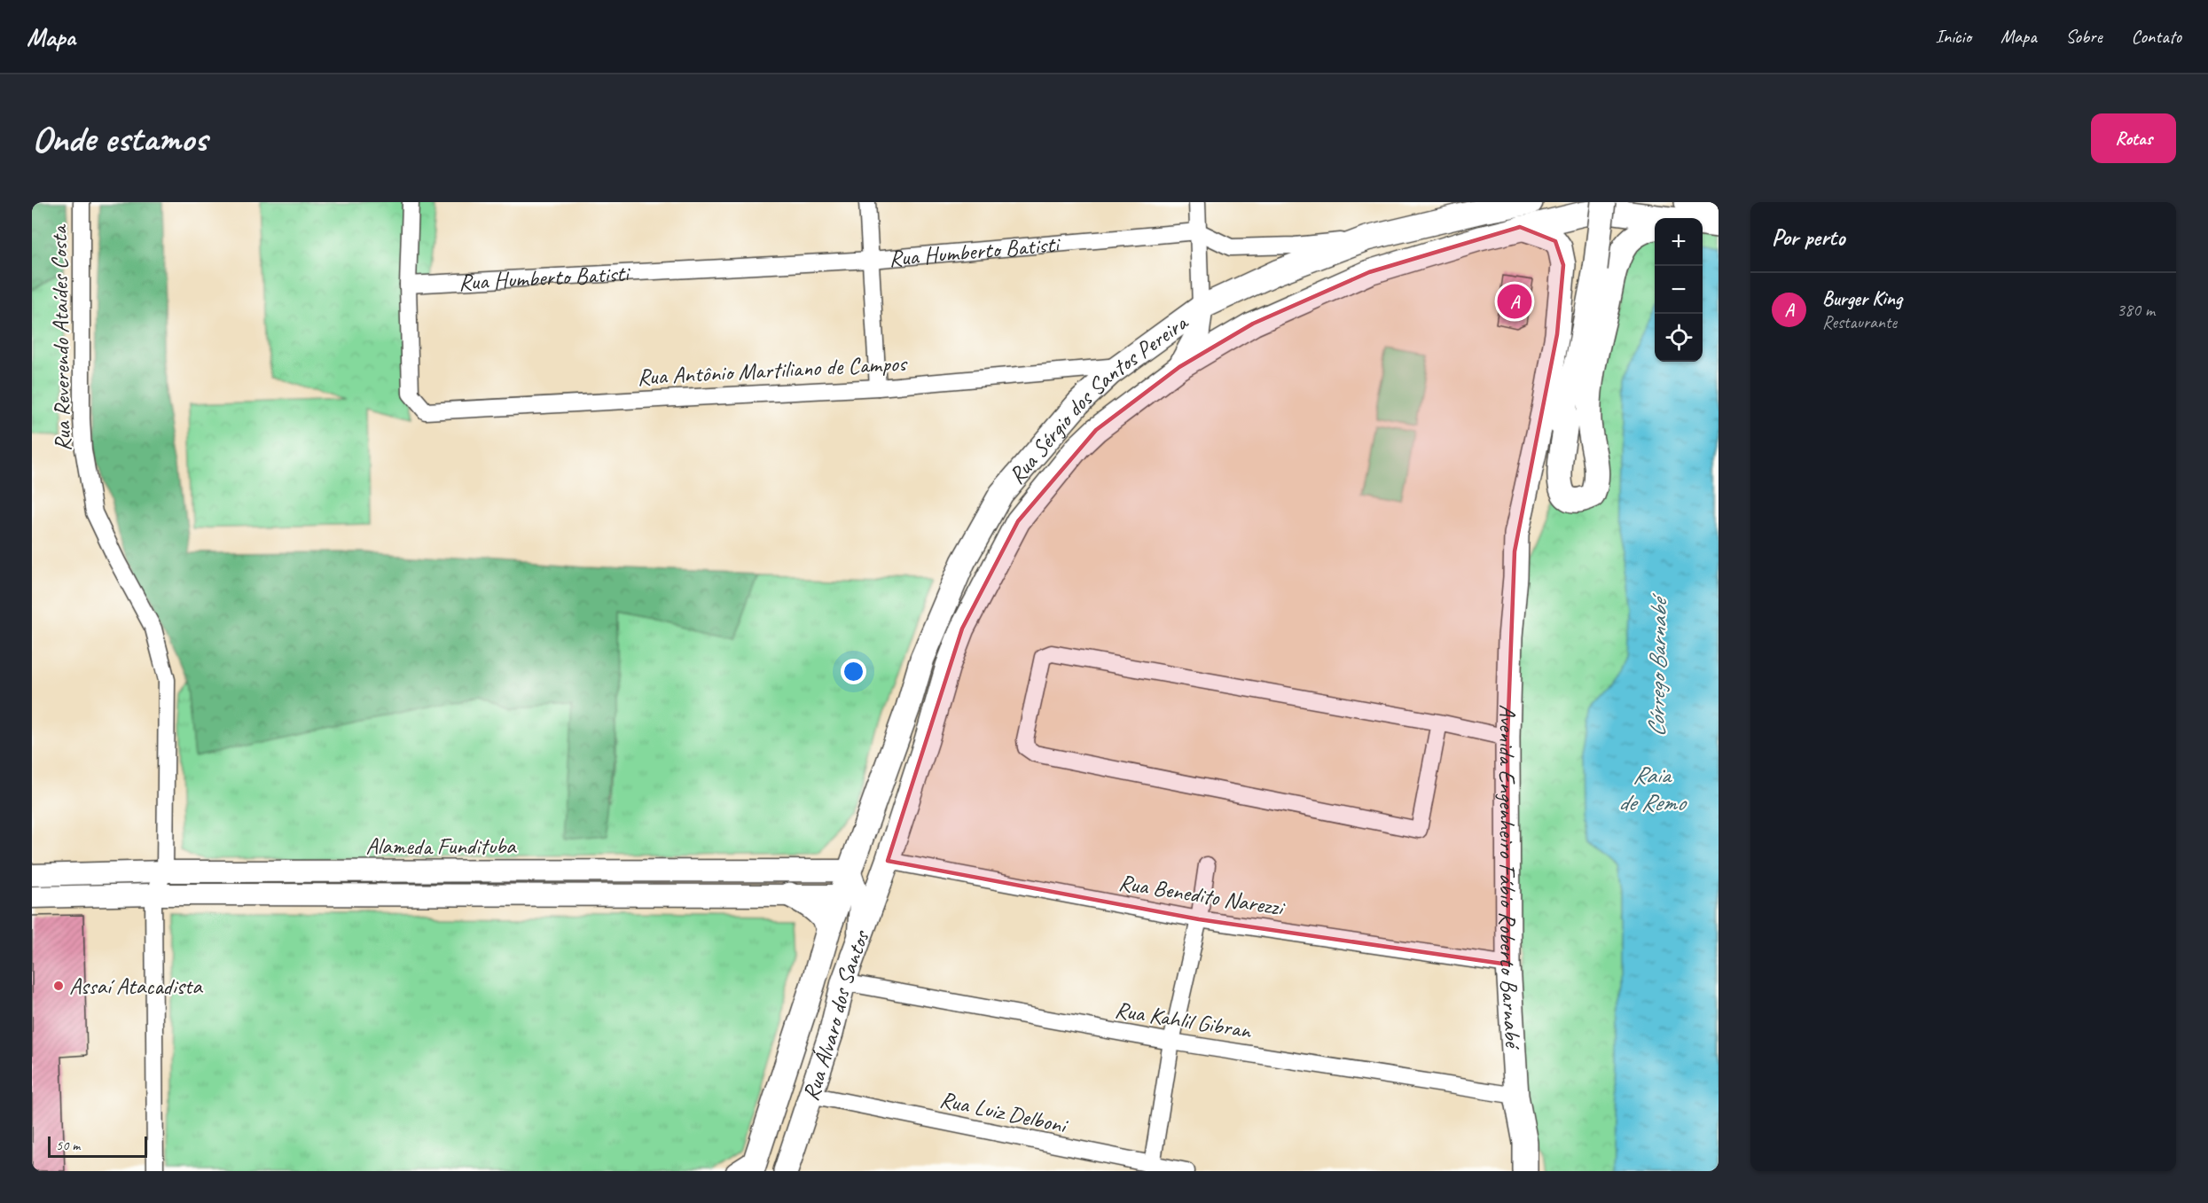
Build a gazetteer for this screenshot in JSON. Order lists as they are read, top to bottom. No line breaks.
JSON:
{"streets":{"main road":["Rua Sérgio dos Santos Pereira","Alameda Fundituba","Avenida Engenheiro Fábio Roberto Barnabé","Rua Álvaro dos Santos"],"street":["Rua Humberto Batisti","Rua Reverendo Ataídes Costa","Rua Antônio Martiliano de Campos","Rua Benedito Narezzi","Rua Kahlil Gibran","Rua Luiz Delboni"]},"crossings":[["Rua Humberto Batisti","Rua Antônio Martiliano de Campos"],["Rua Reverendo Ataídes Costa","Alameda Fundituba"],["Rua Antônio Martiliano de Campos","Rua Sérgio dos Santos Pereira"],["Rua Sérgio dos Santos Pereira","Alameda Fundituba"],["Avenida Engenheiro Fábio Roberto Barnabé","Rua Benedito Narezzi"],["Avenida Engenheiro Fábio Roberto Barnabé","Rua Kahlil Gibran"],["Rua Benedito Narezzi","Rua Álvaro dos Santos"],["Rua Álvaro dos Santos","Rua Kahlil Gibran"],["Rua Álvaro dos Santos","Rua Luiz Delboni"]],"water":["Córrego Barnabé","Raia de Remo"],"places":["Assaí Atacadista"],"scale_bar":"50 m","page":{"header":"Mapa","nav":["Início","Mapa","Sobre","Contato"],"buttons":"Rotas","title":"Onde estamos","heading":"Por perto","map_buttons":["+","−"],"list":[{"mark":"A","name":"Burger King","note":"Restaurante","value":"380 m"}],"pins":"A","scale":"50 m"}}
